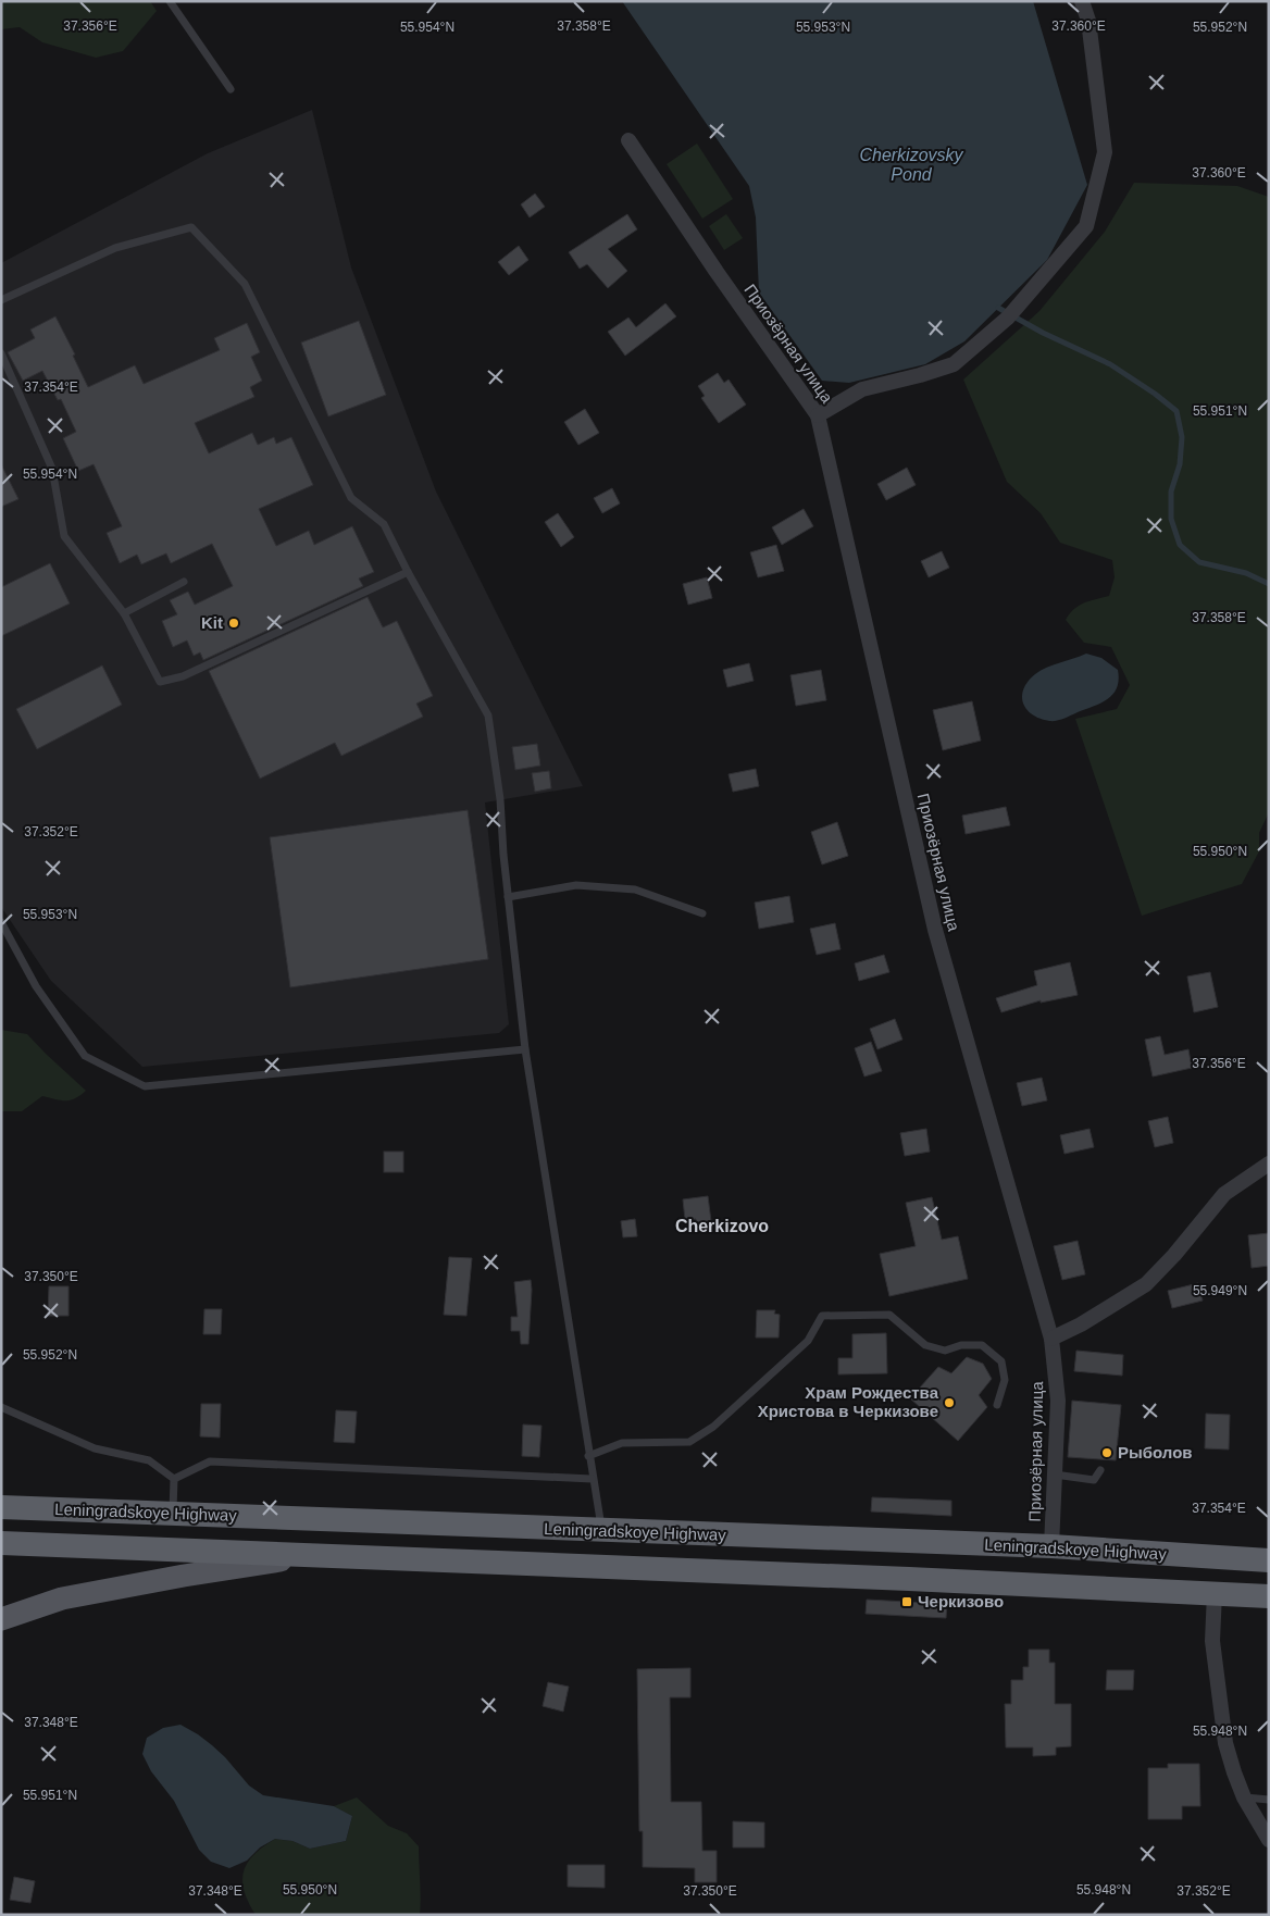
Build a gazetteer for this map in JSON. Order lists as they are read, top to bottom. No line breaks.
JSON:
{"streets":{"highway":["Leningradskoye Highway"],"street":["Приозёрная улица"]},"crossings":[["Приозёрная улица","Leningradskoye Highway"]],"districts":["Cherkizovo"],"water":["Cherkizovsky Pond"],"places":{"other":["Kit","Храм Рождества Христова в Черкизове","Рыболов"],"transit":["Черкизово"]},"coordinates":["37.356°E","37.358°E","37.360°E","55.954°N","55.953°N","55.952°N","37.354°E","55.951°N","37.352°E","55.950°N","37.350°E","55.949°N","37.348°E","55.948°N"]}
